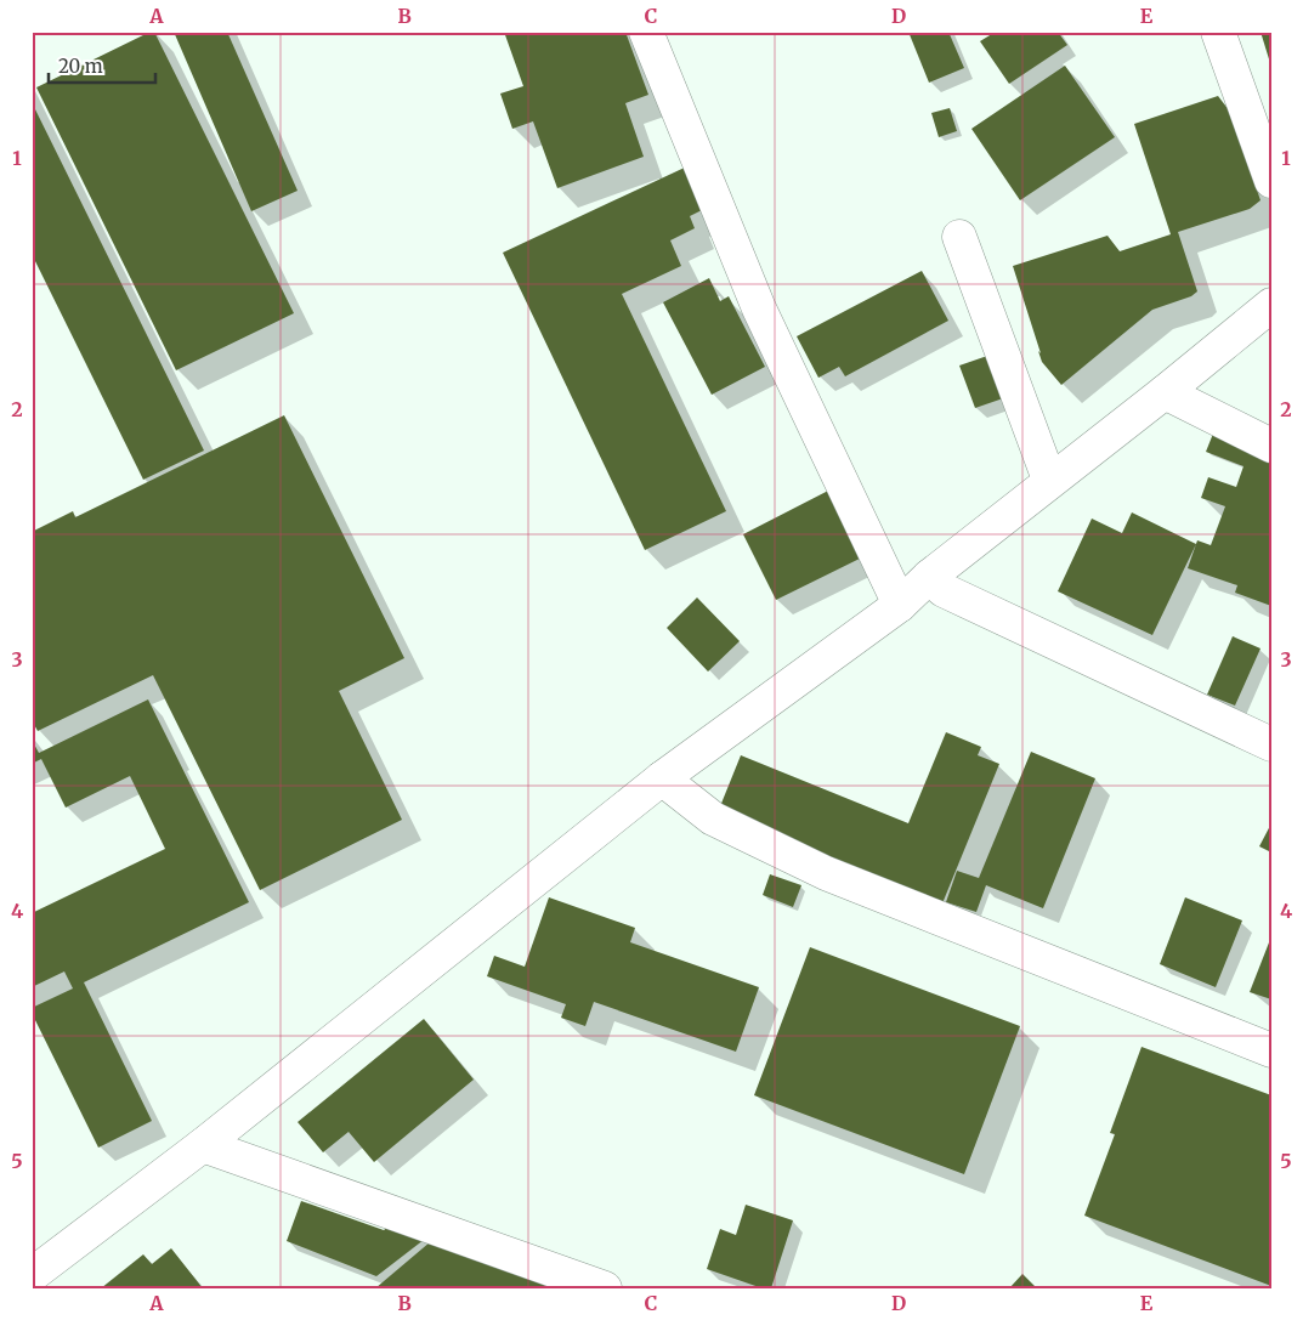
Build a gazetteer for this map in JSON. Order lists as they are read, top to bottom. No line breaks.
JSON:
{"scale_bar":"20 m","grid":{"columns":["A","B","C","D","E"],"rows":["1","2","3","4","5"]}}
